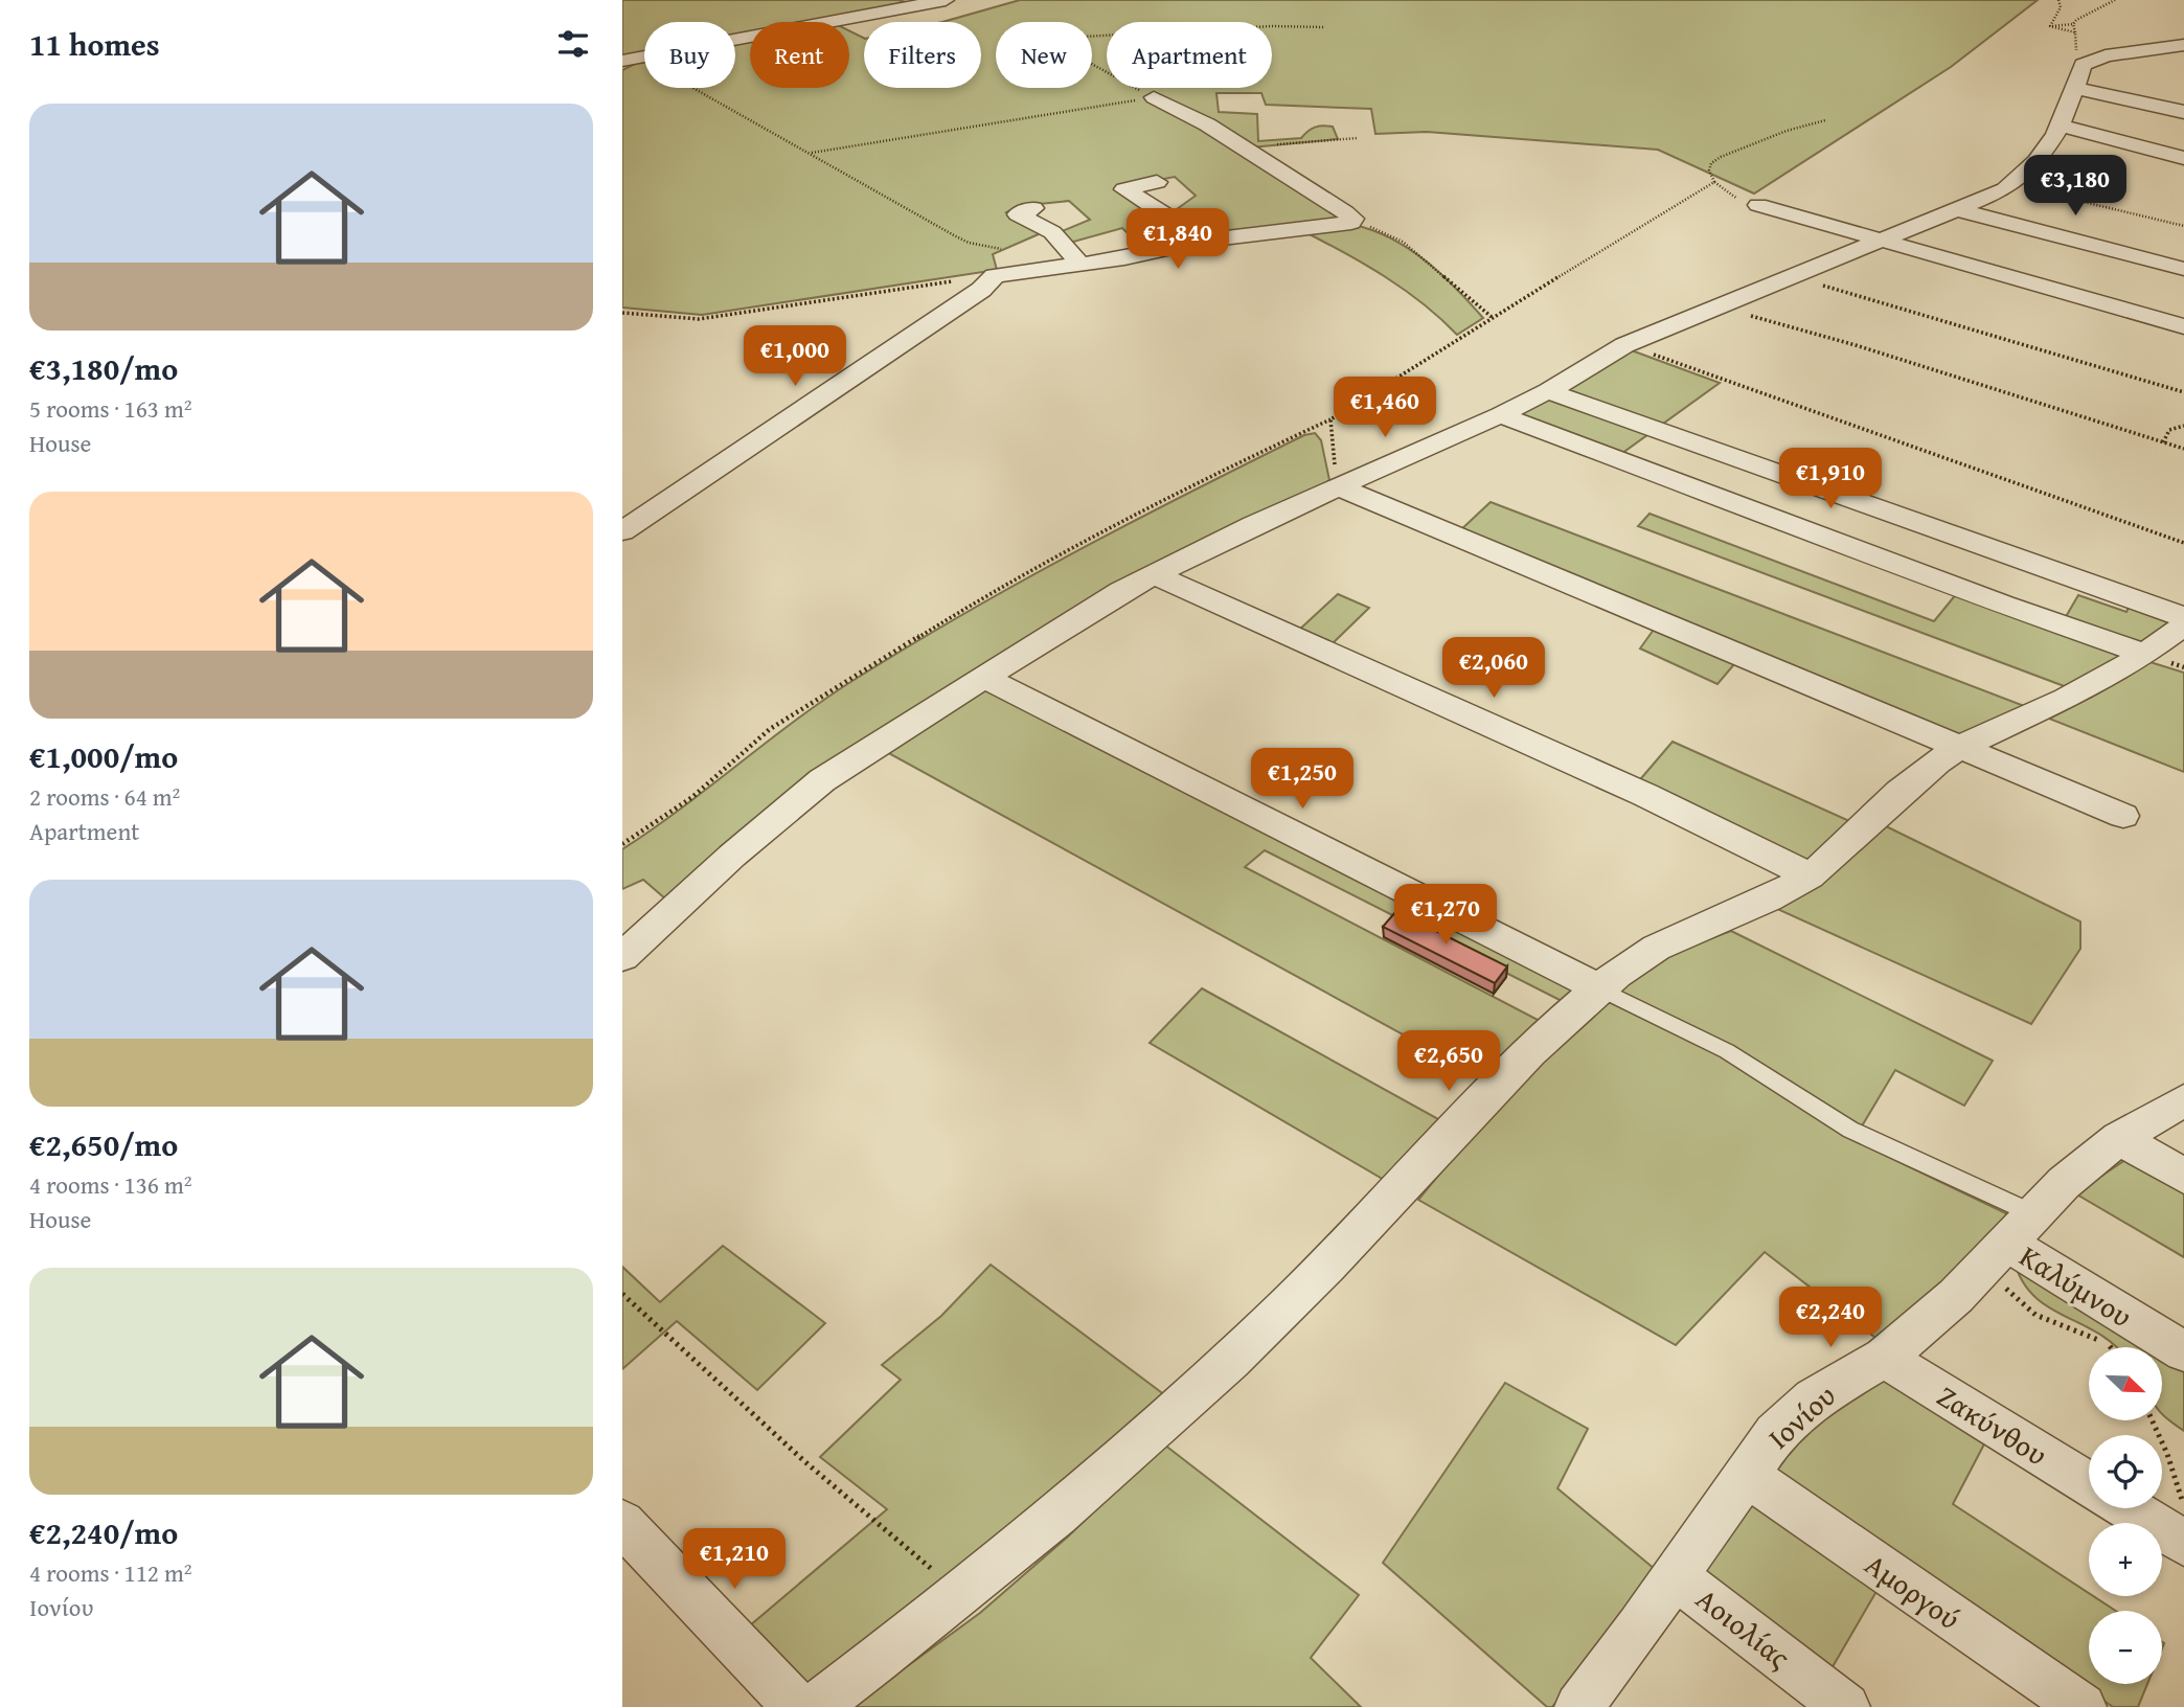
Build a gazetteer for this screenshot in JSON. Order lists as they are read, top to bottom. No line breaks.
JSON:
{"streets":{"street":["Καλύμνου","Ιονίου","Ζακύνθου","Αμοργού","Αοιολίας"]},"crossings":[["Καλύμνου","Ιονίου"],["Ιονίου","Ζακύνθου"],["Ιονίου","Αμοργού"],["Ιονίου","Αοιολίας"]],"north":"bottom right","page":{"heading":"11 homes","chip":["Buy","Rent","Filters","New","Apartment"],"list":[{"name":"€3,180/mo","note":"5 rooms · 163 m² · House"},{"name":"€1,000/mo","note":"2 rooms · 64 m² · Apartment"},{"name":"€2,650/mo","note":"4 rooms · 136 m² · House"},{"name":"€2,240/mo","note":"4 rooms · 112 m² · Ιονίου"}],"price":["€3,180","€1,840","€1,000","€1,460","€1,910","€2,060","€1,250","€1,270","€2,650","€2,240","€1,210"],"map_buttons":["+","−"]}}
